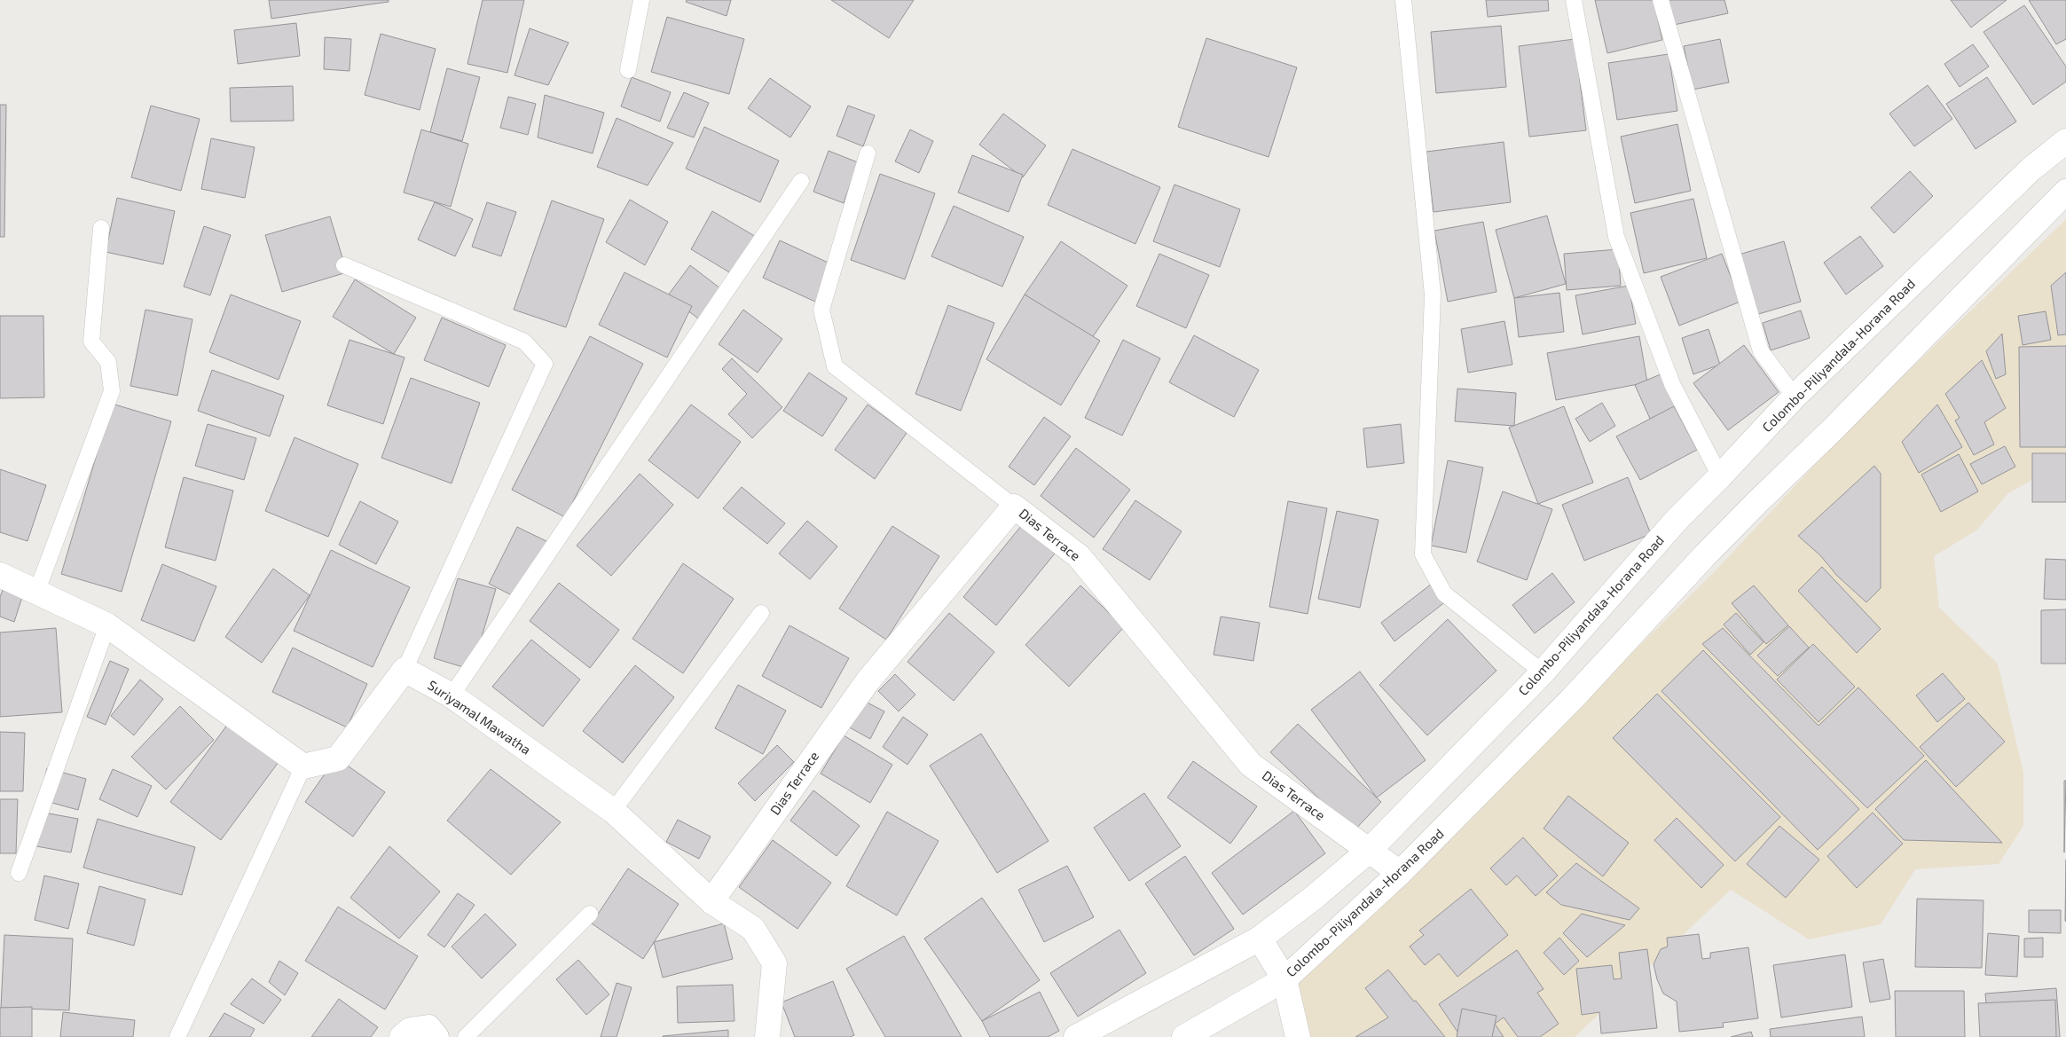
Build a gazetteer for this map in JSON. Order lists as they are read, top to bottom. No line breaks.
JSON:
{"streets":{"main road":["Colombo-Piliyandala-Horana Road","Dias Terrace","Suriyamal Mawatha"]},"crossings":[["Colombo-Piliyandala-Horana Road","Dias Terrace"],["Dias Terrace","Suriyamal Mawatha"]]}
